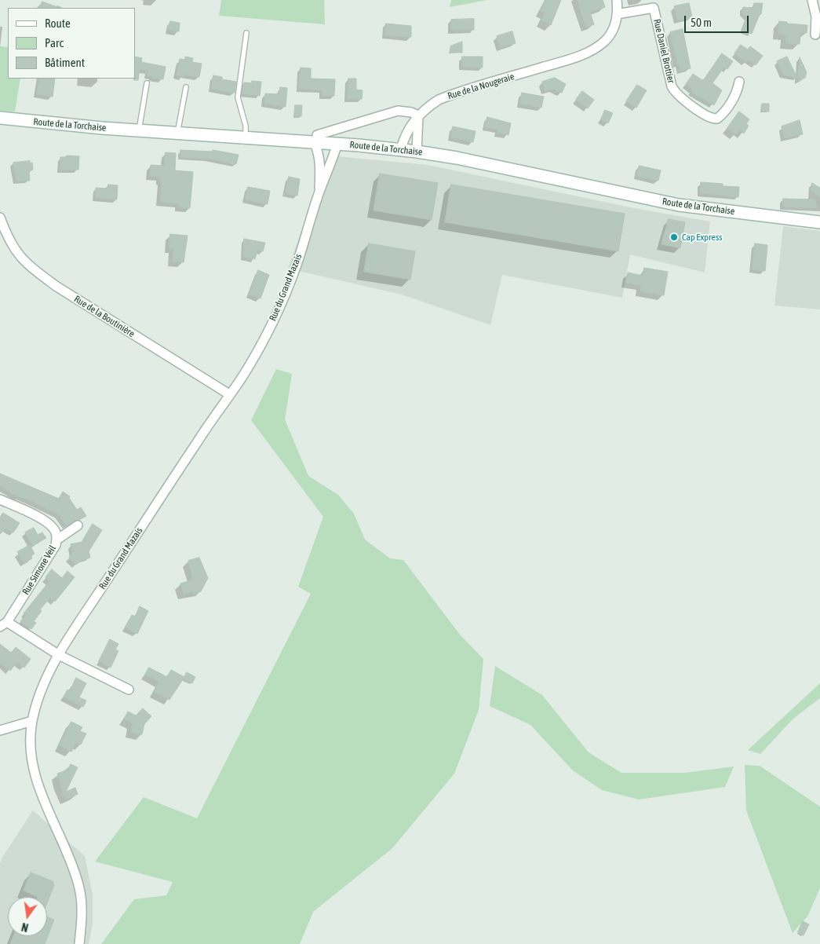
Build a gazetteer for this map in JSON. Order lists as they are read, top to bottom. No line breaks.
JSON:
{"streets":{"main road":["Route de la Torchaise"],"street":["Rue Daniel Brottier","Rue de la Nougeraie","Rue du Grand Mazais","Rue de la Boutinière","Rue Simone Veil"]},"crossings":[["Rue Daniel Brottier","Rue de la Nougeraie"],["Rue de la Nougeraie","Route de la Torchaise"],["Route de la Torchaise","Rue du Grand Mazais"],["Rue du Grand Mazais","Rue de la Boutinière"],["Rue du Grand Mazais","Rue Simone Veil"]],"places":["Cap Express"],"legend":["Route","Parc","Bâtiment"],"scale_bar":"50 m","north":"bottom"}
